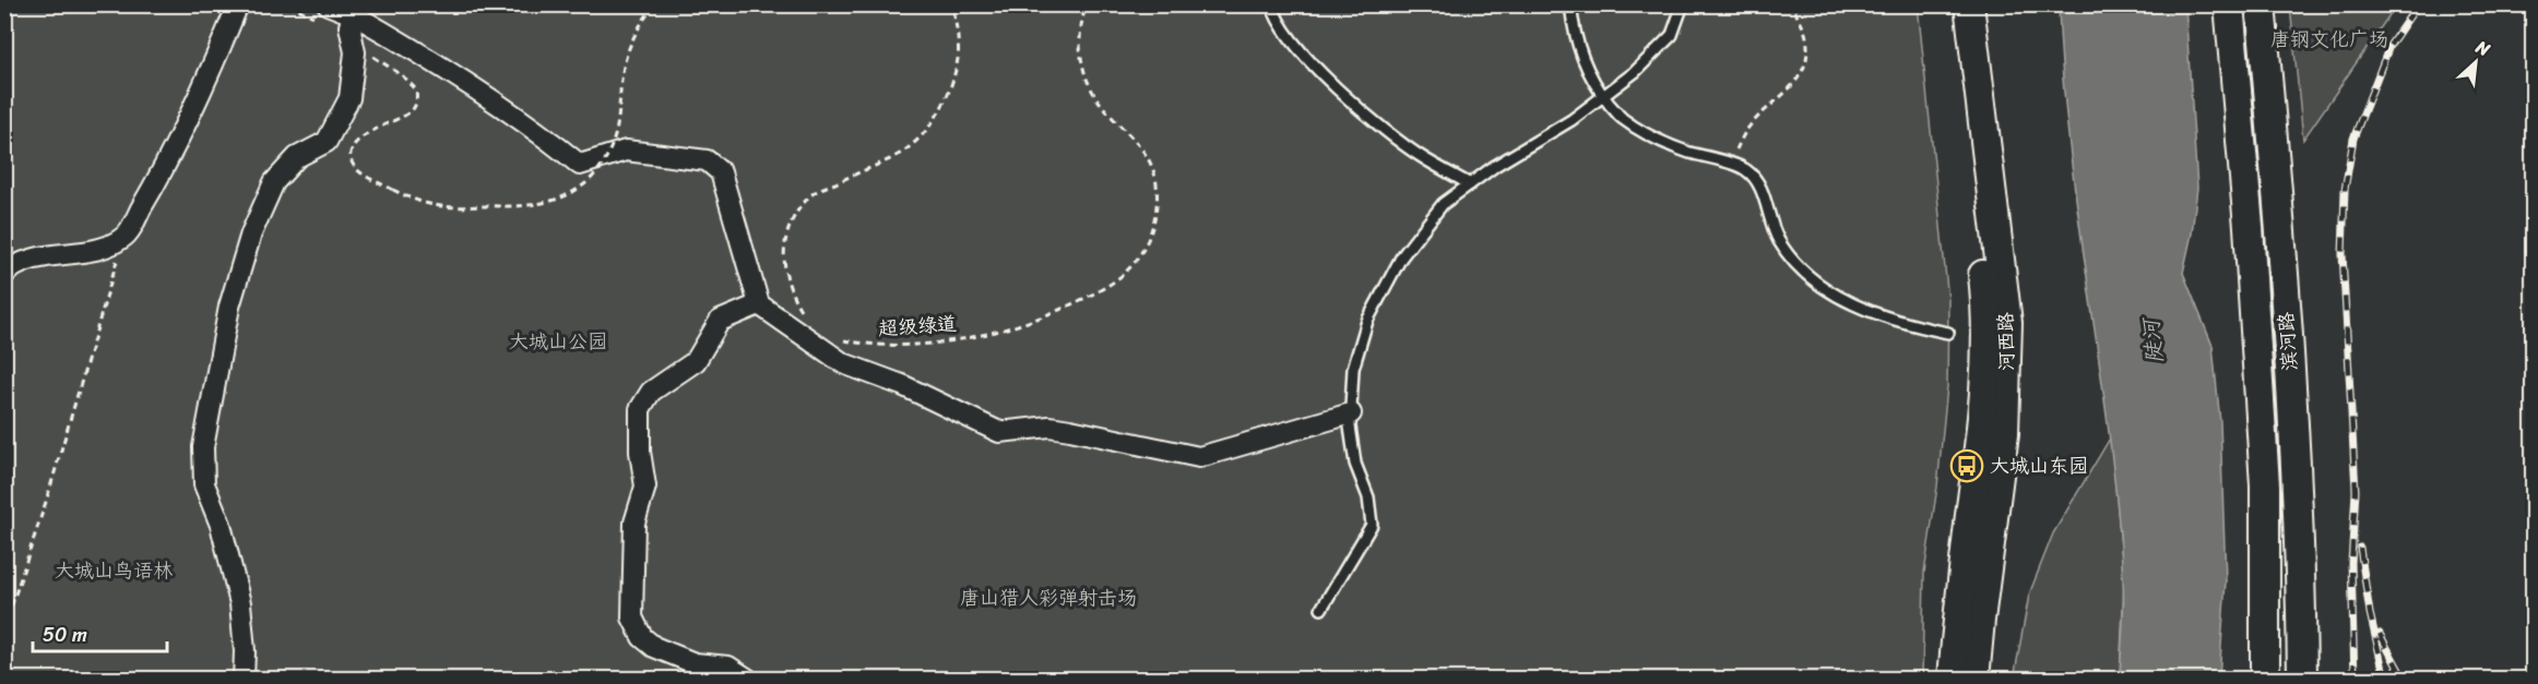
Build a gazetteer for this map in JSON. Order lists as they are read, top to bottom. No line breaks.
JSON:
{"streets":{"street":["河西路","滨河路"],"path":["超级绿道"]},"water":["陡河"],"parks":["唐钢文化广场","大城山公园","大城山鸟语林","唐山猎人彩弹射击场"],"places":{"bus stop":["大城山东园"]},"scale_bar":"50 m","north":"top right"}
